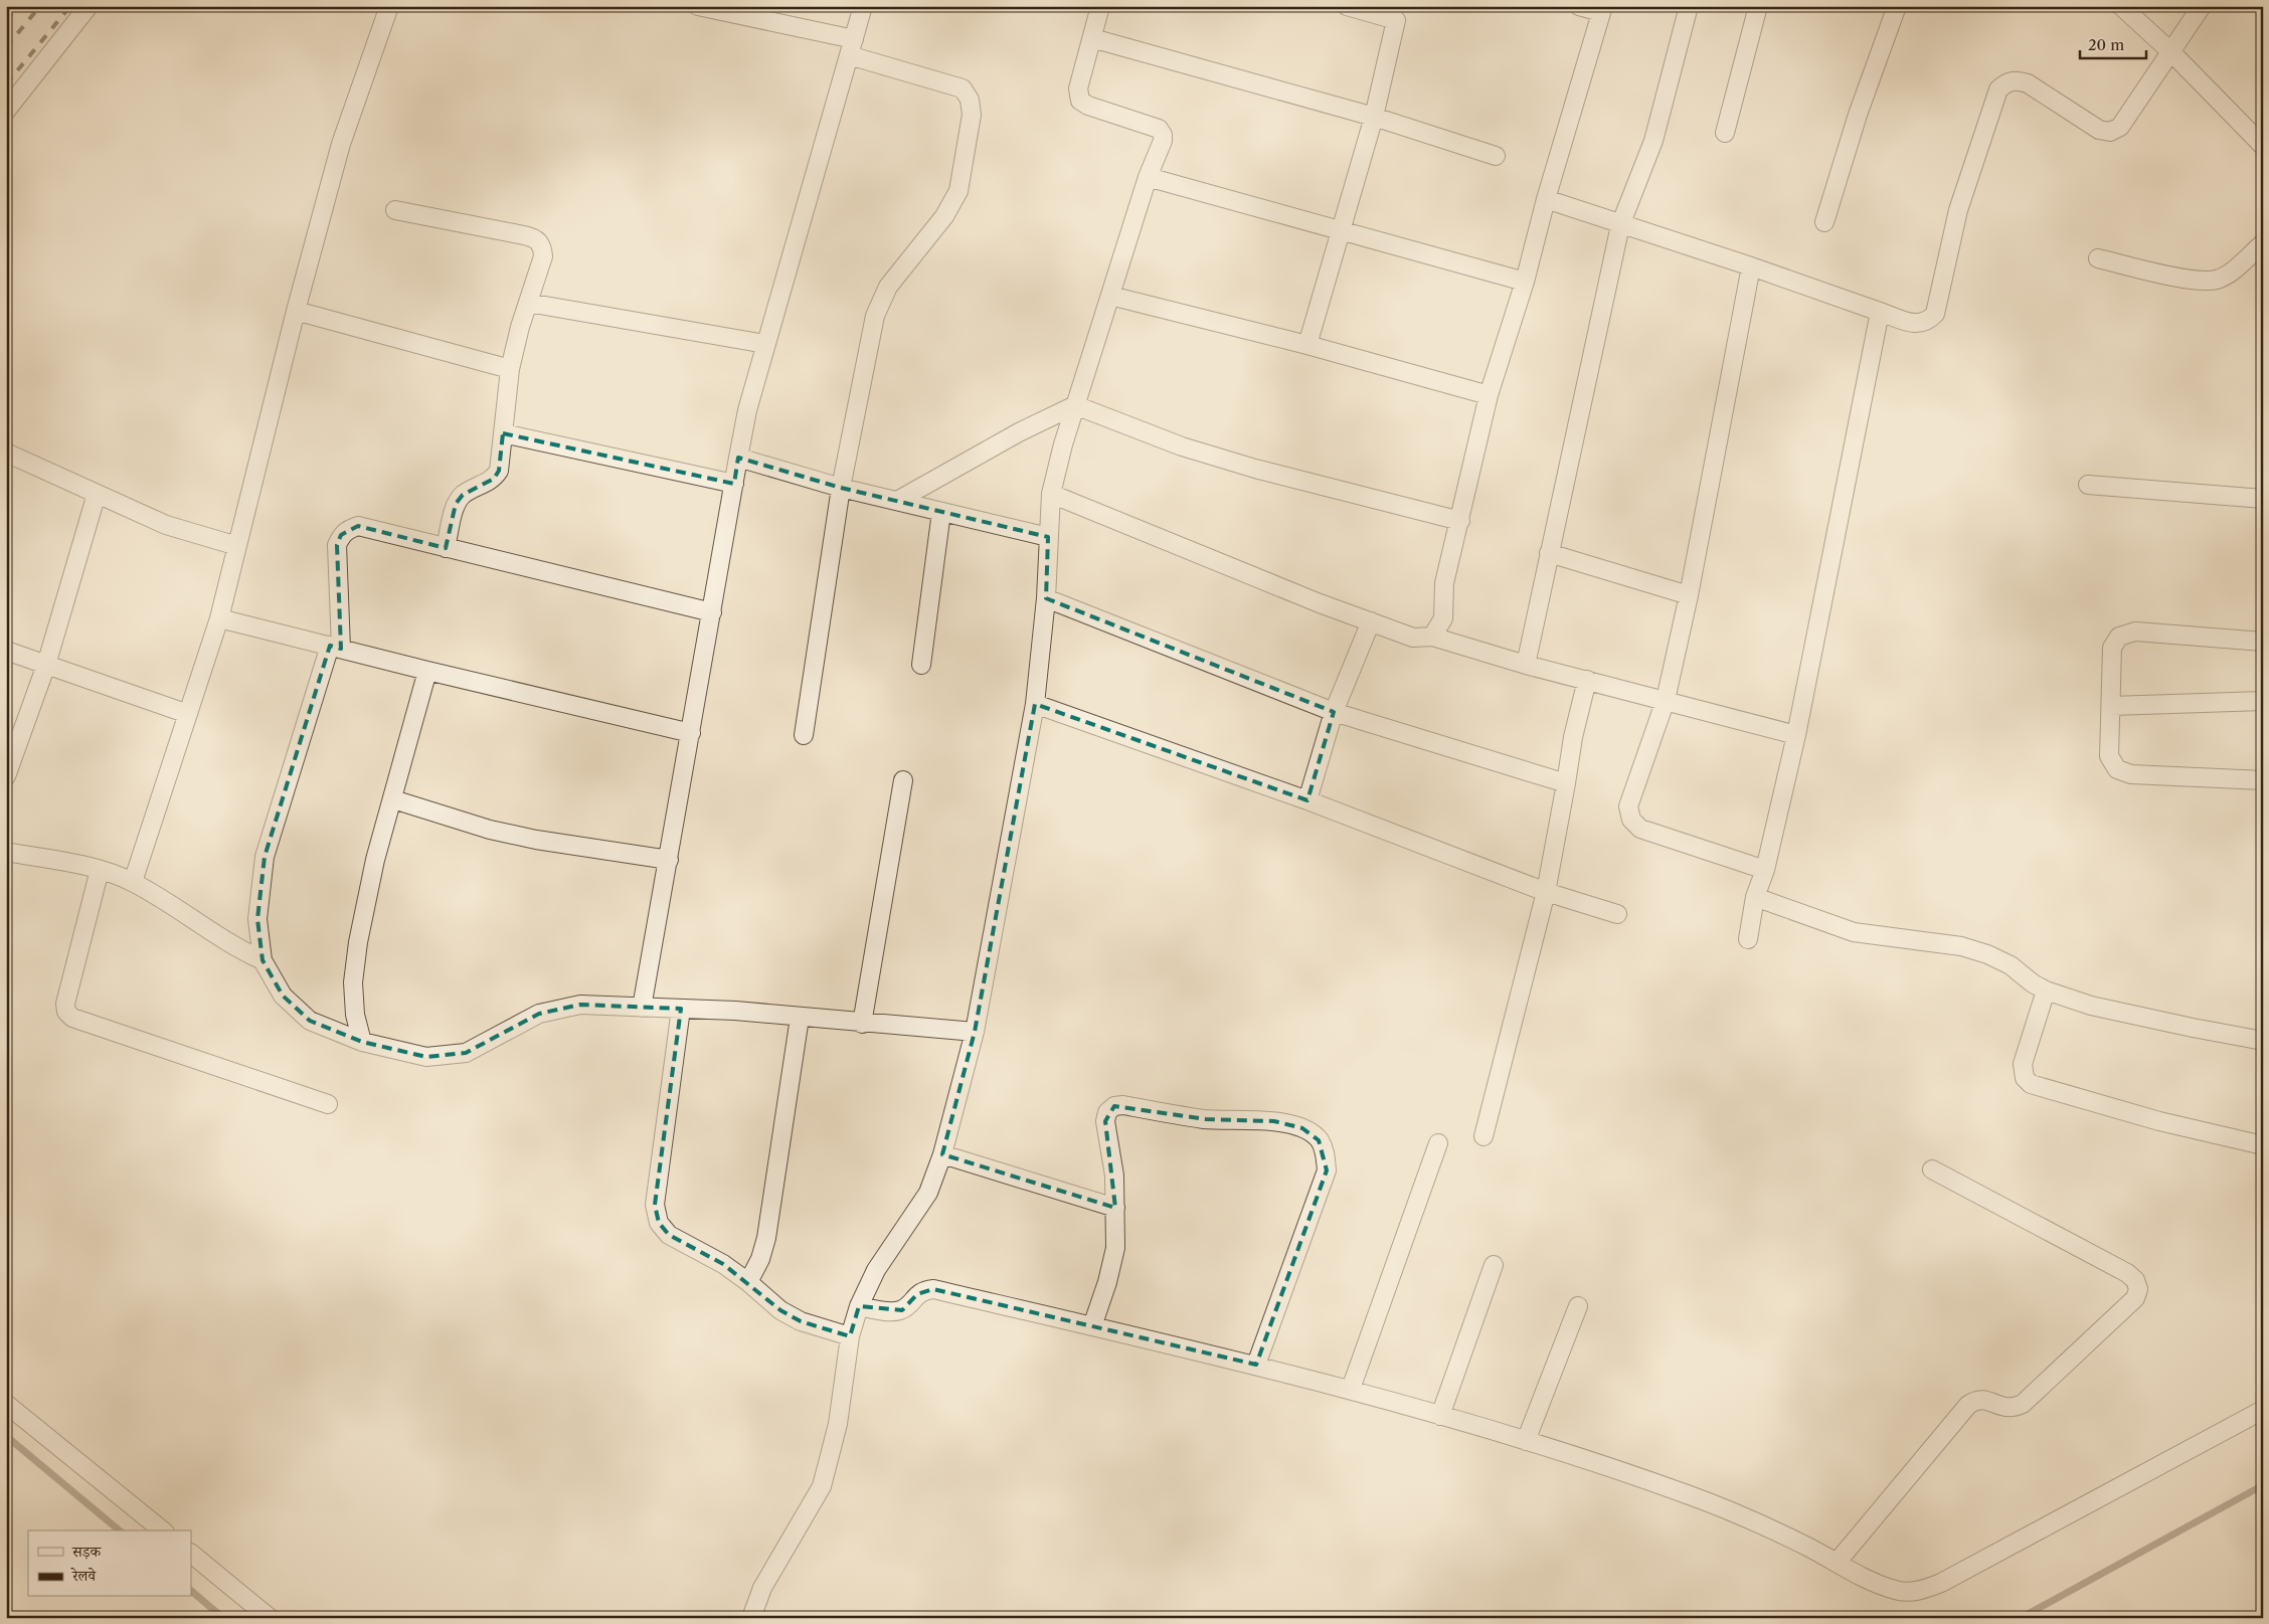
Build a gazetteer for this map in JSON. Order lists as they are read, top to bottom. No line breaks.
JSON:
{"legend":["सड़क","रेलवे"],"scale_bar":"20 m"}
